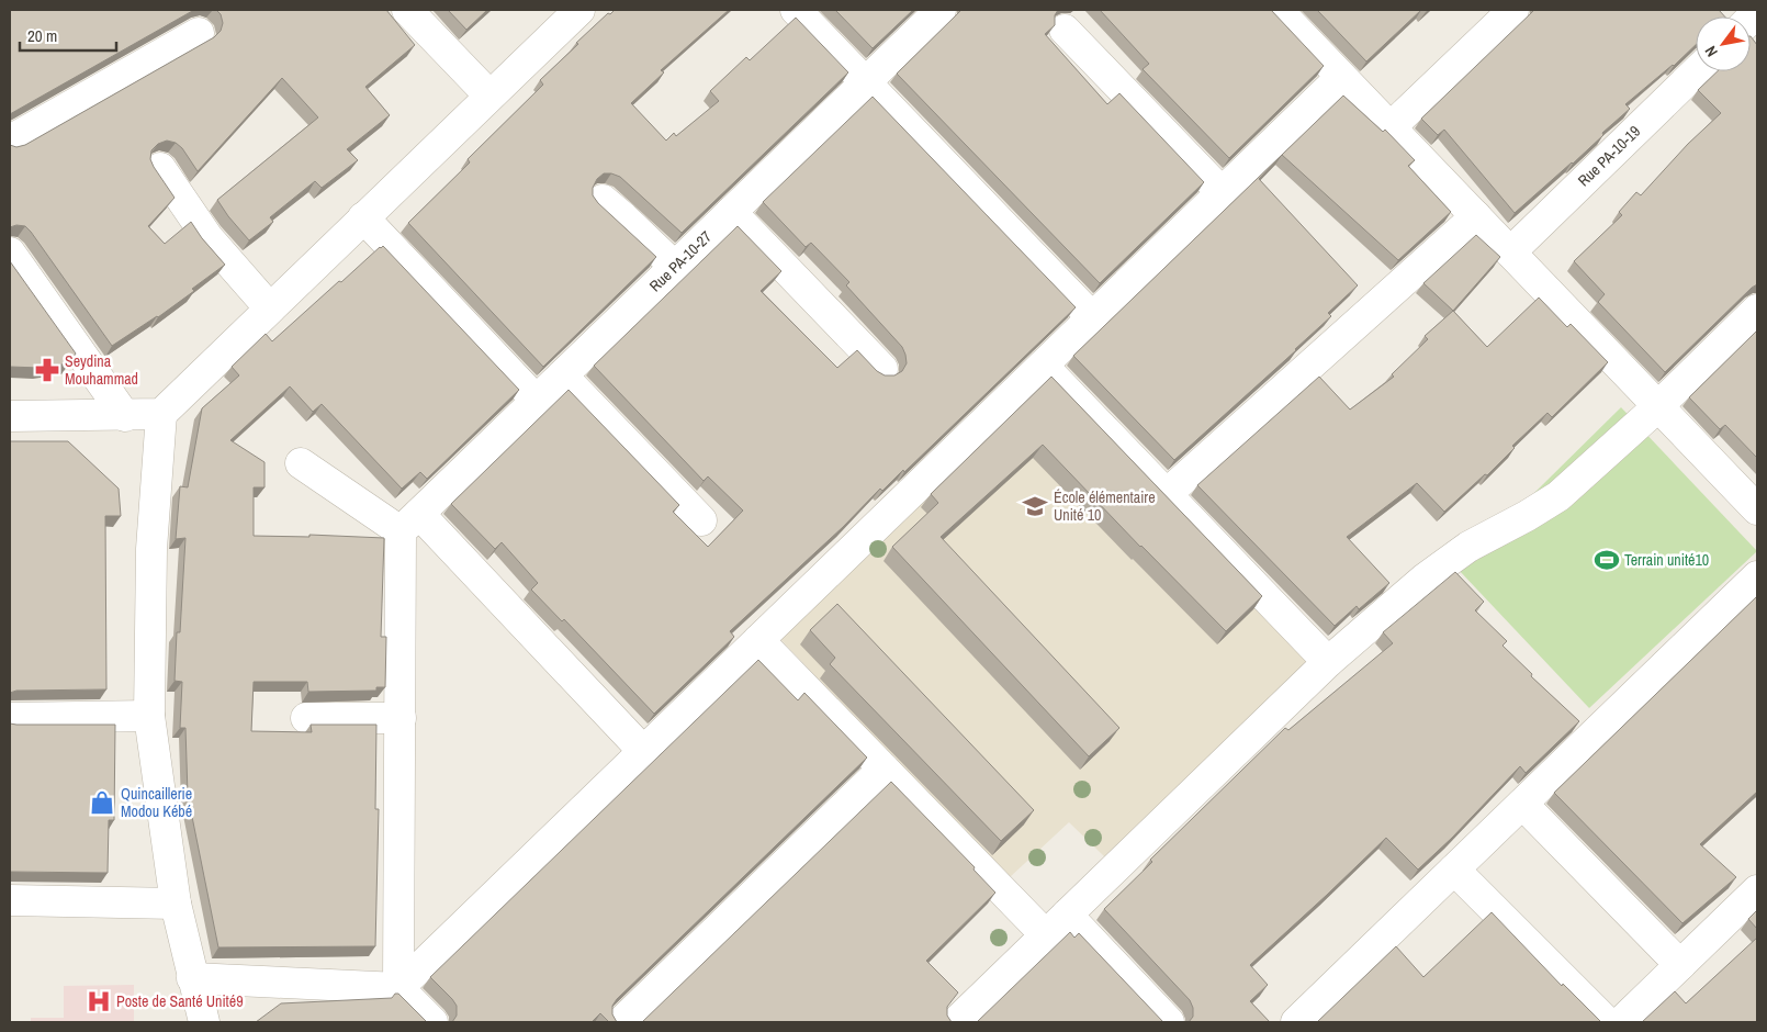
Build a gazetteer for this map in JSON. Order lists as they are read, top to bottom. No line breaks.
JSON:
{"streets":{"street":["Rue PA-10-19","Rue PA-10-27"]},"places":{"pharmacy":["Seydina Mouhammad"],"school or university":["École élémentaire Unité 10"],"sports":["Terrain unité10"],"shop":["Quincaillerie Modou Kébé"],"hospital":["Poste de Santé Unité9"]},"scale_bar":"20 m","north":"bottom left"}
